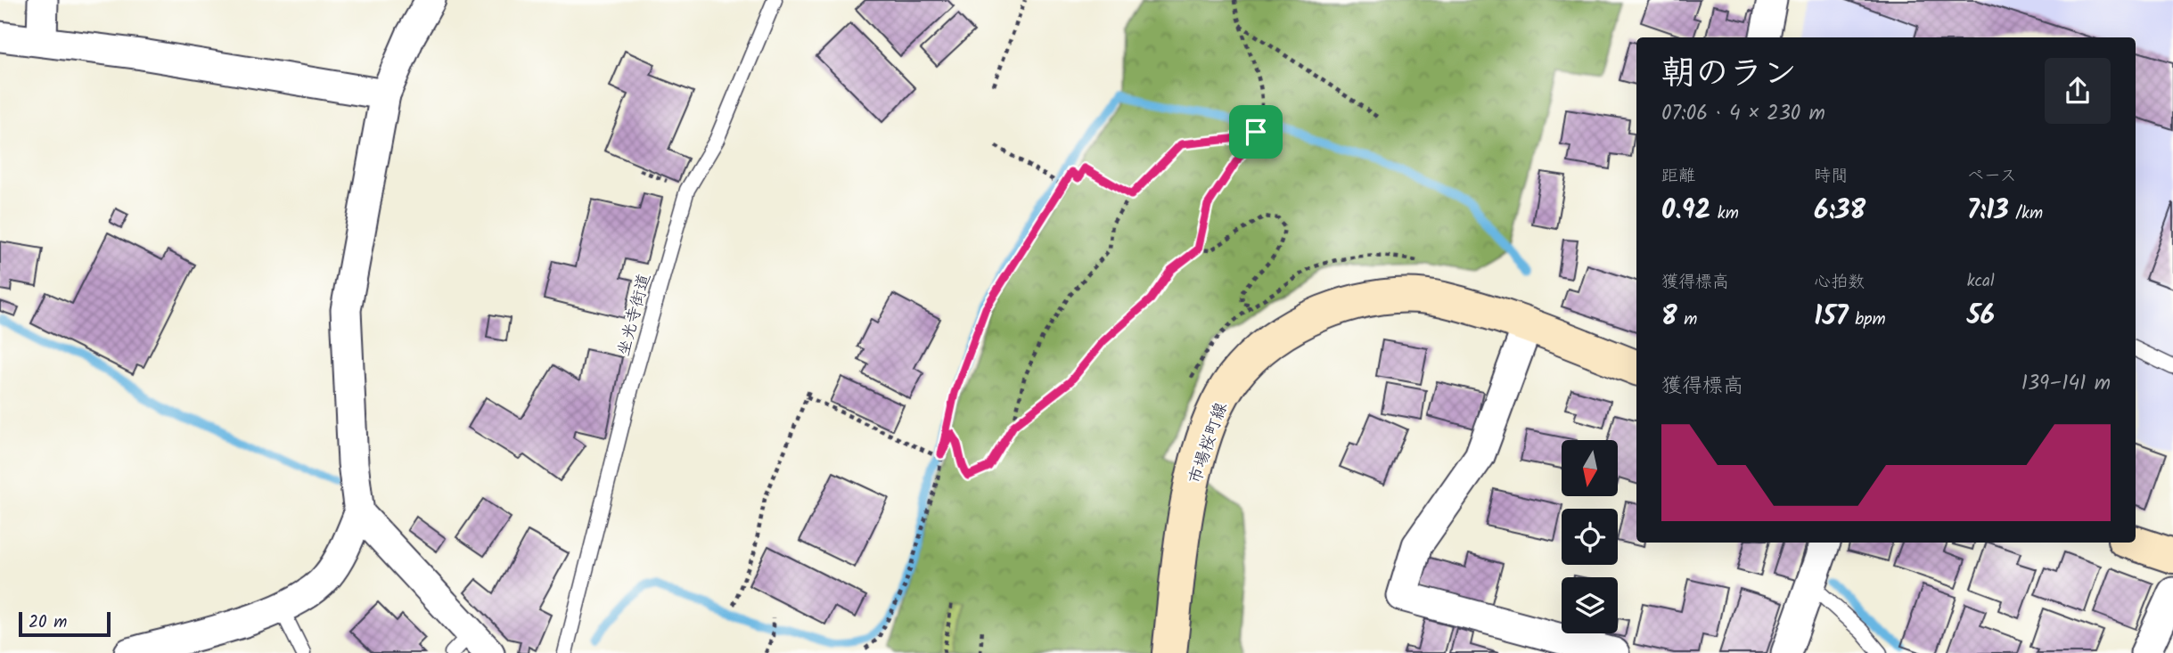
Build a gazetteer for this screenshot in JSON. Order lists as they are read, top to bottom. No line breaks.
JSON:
{"streets":{"main road":["市場桜町線"],"lane":["坐光寺街道"]},"scale_bar":"20 m","north":"bottom","page":{"heading":["朝のラン","07:06 · 4 × 230 m"],"stats":[["距離","0.92 km"],["時間","6:38"],["ペース","7:13 /km"],["獲得標高","8 m"],["心拍数","157 bpm"],["kcal","56"]],"chart":["獲得標高","139–141 m"],"scale":"20 m"}}
